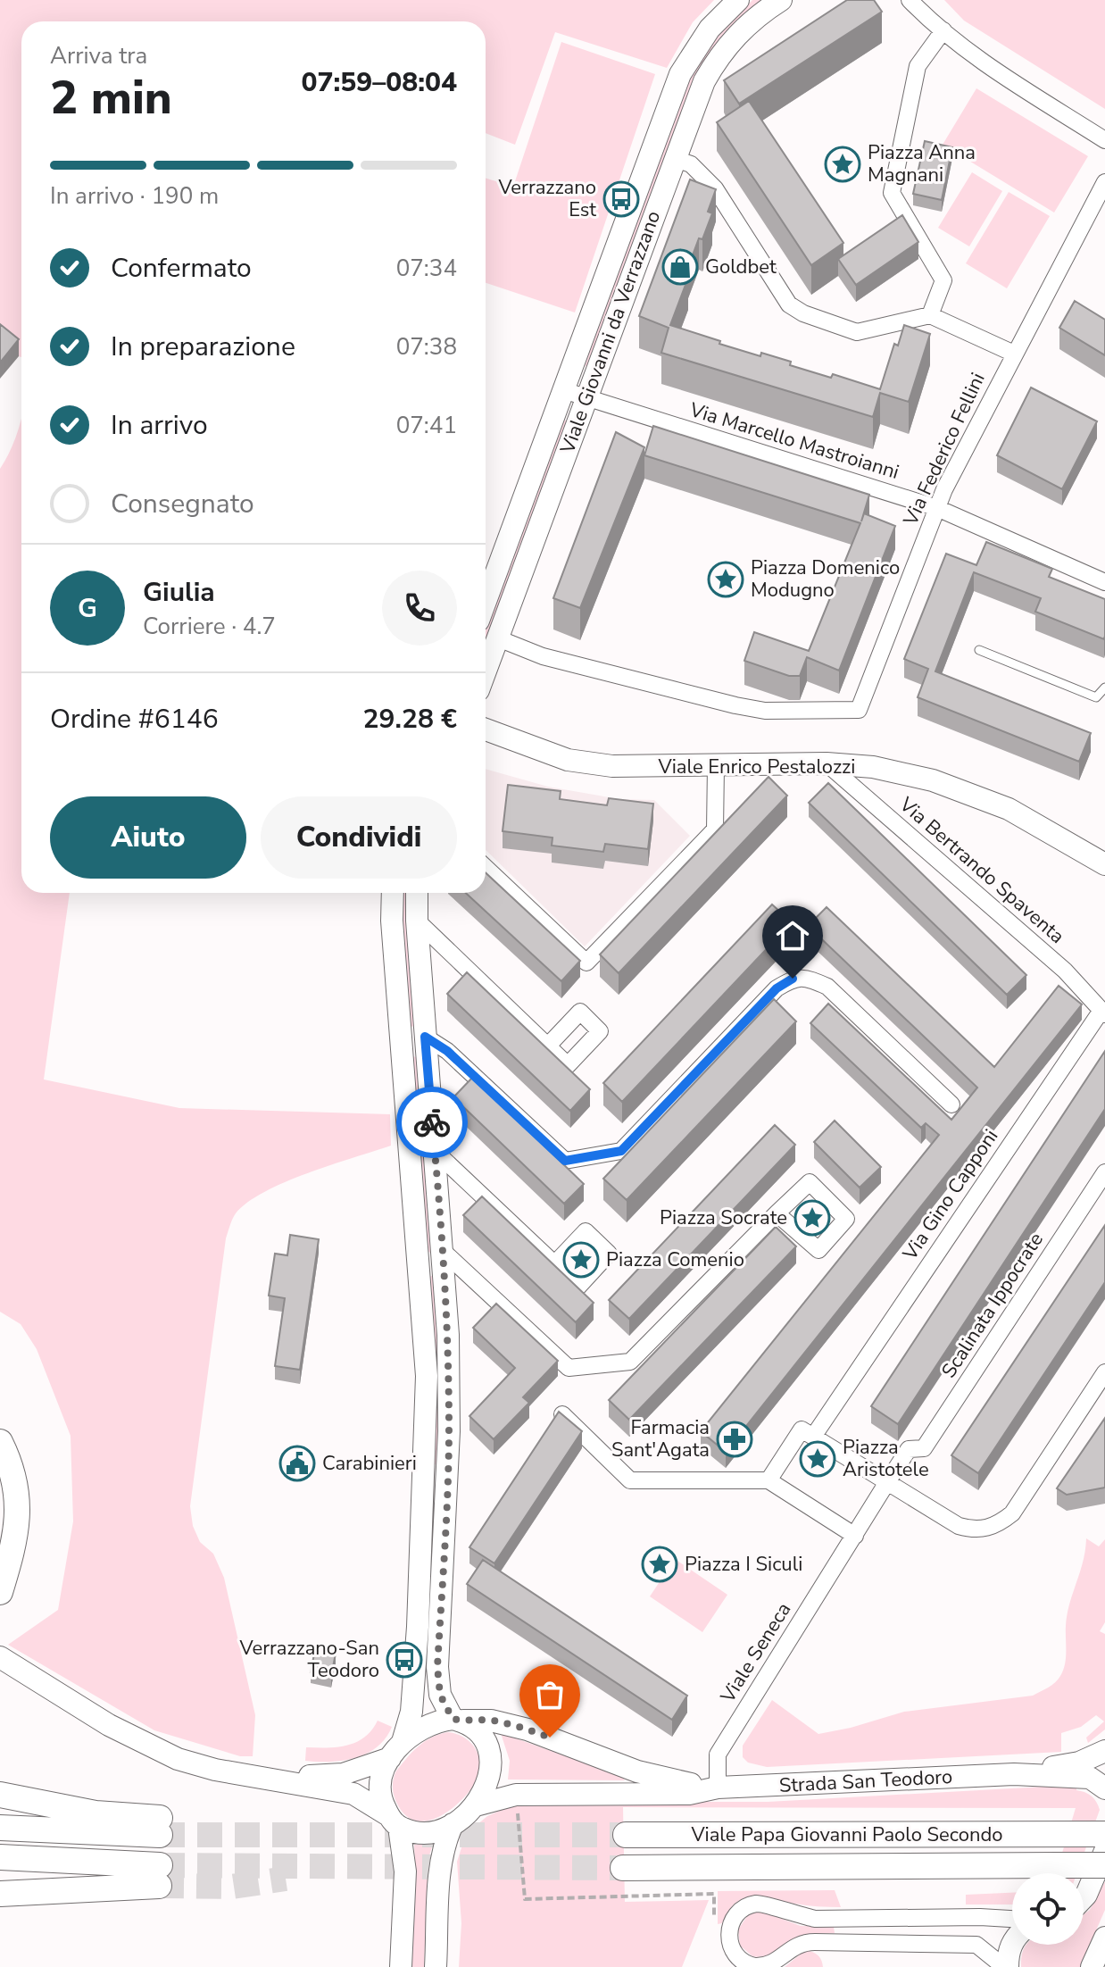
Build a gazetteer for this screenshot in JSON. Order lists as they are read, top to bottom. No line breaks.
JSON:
{"streets":{"main road":["Viale Giovanni da Verrazzano","Viale Enrico Pestalozzi","Strada San Teodoro","Viale Papa Giovanni Paolo Secondo"],"street":["Via Marcello Mastroianni","Via Federico Fellini","Via Bertrando Spaventa","Via Gino Capponi","Scalinata Ippocrate","Viale Seneca"]},"crossings":[["Viale Giovanni da Verrazzano","Via Marcello Mastroianni"],["Viale Giovanni da Verrazzano","Via Federico Fellini"],["Via Marcello Mastroianni","Via Federico Fellini"],["Viale Enrico Pestalozzi","Via Bertrando Spaventa"],["Via Bertrando Spaventa","Via Gino Capponi"],["Scalinata Ippocrate","Viale Seneca"],["Viale Seneca","Strada San Teodoro"]],"places":{"place":["Piazza Anna Magnani","Piazza Domenico Modugno","Piazza Socrate","Piazza Comenio","Piazza Aristotele","Piazza I Siculi"],"bus stop":["Verrazzano Est","Verrazzano-San Teodoro"],"shop":["Goldbet"],"pharmacy":["Farmacia Sant'Agata"],"public building":["Carabinieri"]},"page":{"heading":["2 min","Arriva tra","07:59–08:04"],"panel":["Giulia","Corriere · 4.7","Ordine #6146","29.28 €"],"bar":"In arrivo · 190 m","list":[["Confermato","07:34"],["In preparazione","07:38"],["In arrivo","07:41"],"Consegnato"],"round":"G","buttons":["Aiuto","Condividi"]}}
